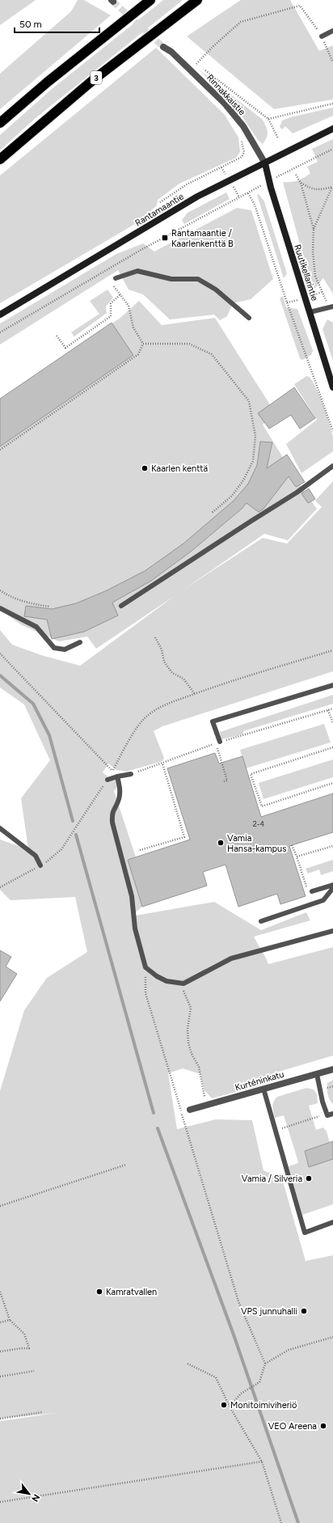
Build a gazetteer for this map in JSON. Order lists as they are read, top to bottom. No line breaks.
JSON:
{"streets":{"highway":["3"],"main road":["Rantamaantie","Ruutikellarintie"],"street":["Rinnakkaistie","Kurténinkatu"]},"crossings":[["Rinnakkaistie","Rantamaantie"],["Rinnakkaistie","Ruutikellarintie"],["Rantamaantie","Ruutikellarintie"]],"places":{"transit":["Rantamaantie / Kaarlenkenttä B"],"other":["Kaarlen kenttä","Vamia Hansa-kampus","Vamia / Silveria","Kamratvallen","VPS junnuhalli","Monitoimiviheriö","VEO Areena"]},"house_numbers":["2-4"],"scale_bar":"50 m","north":"bottom right"}
